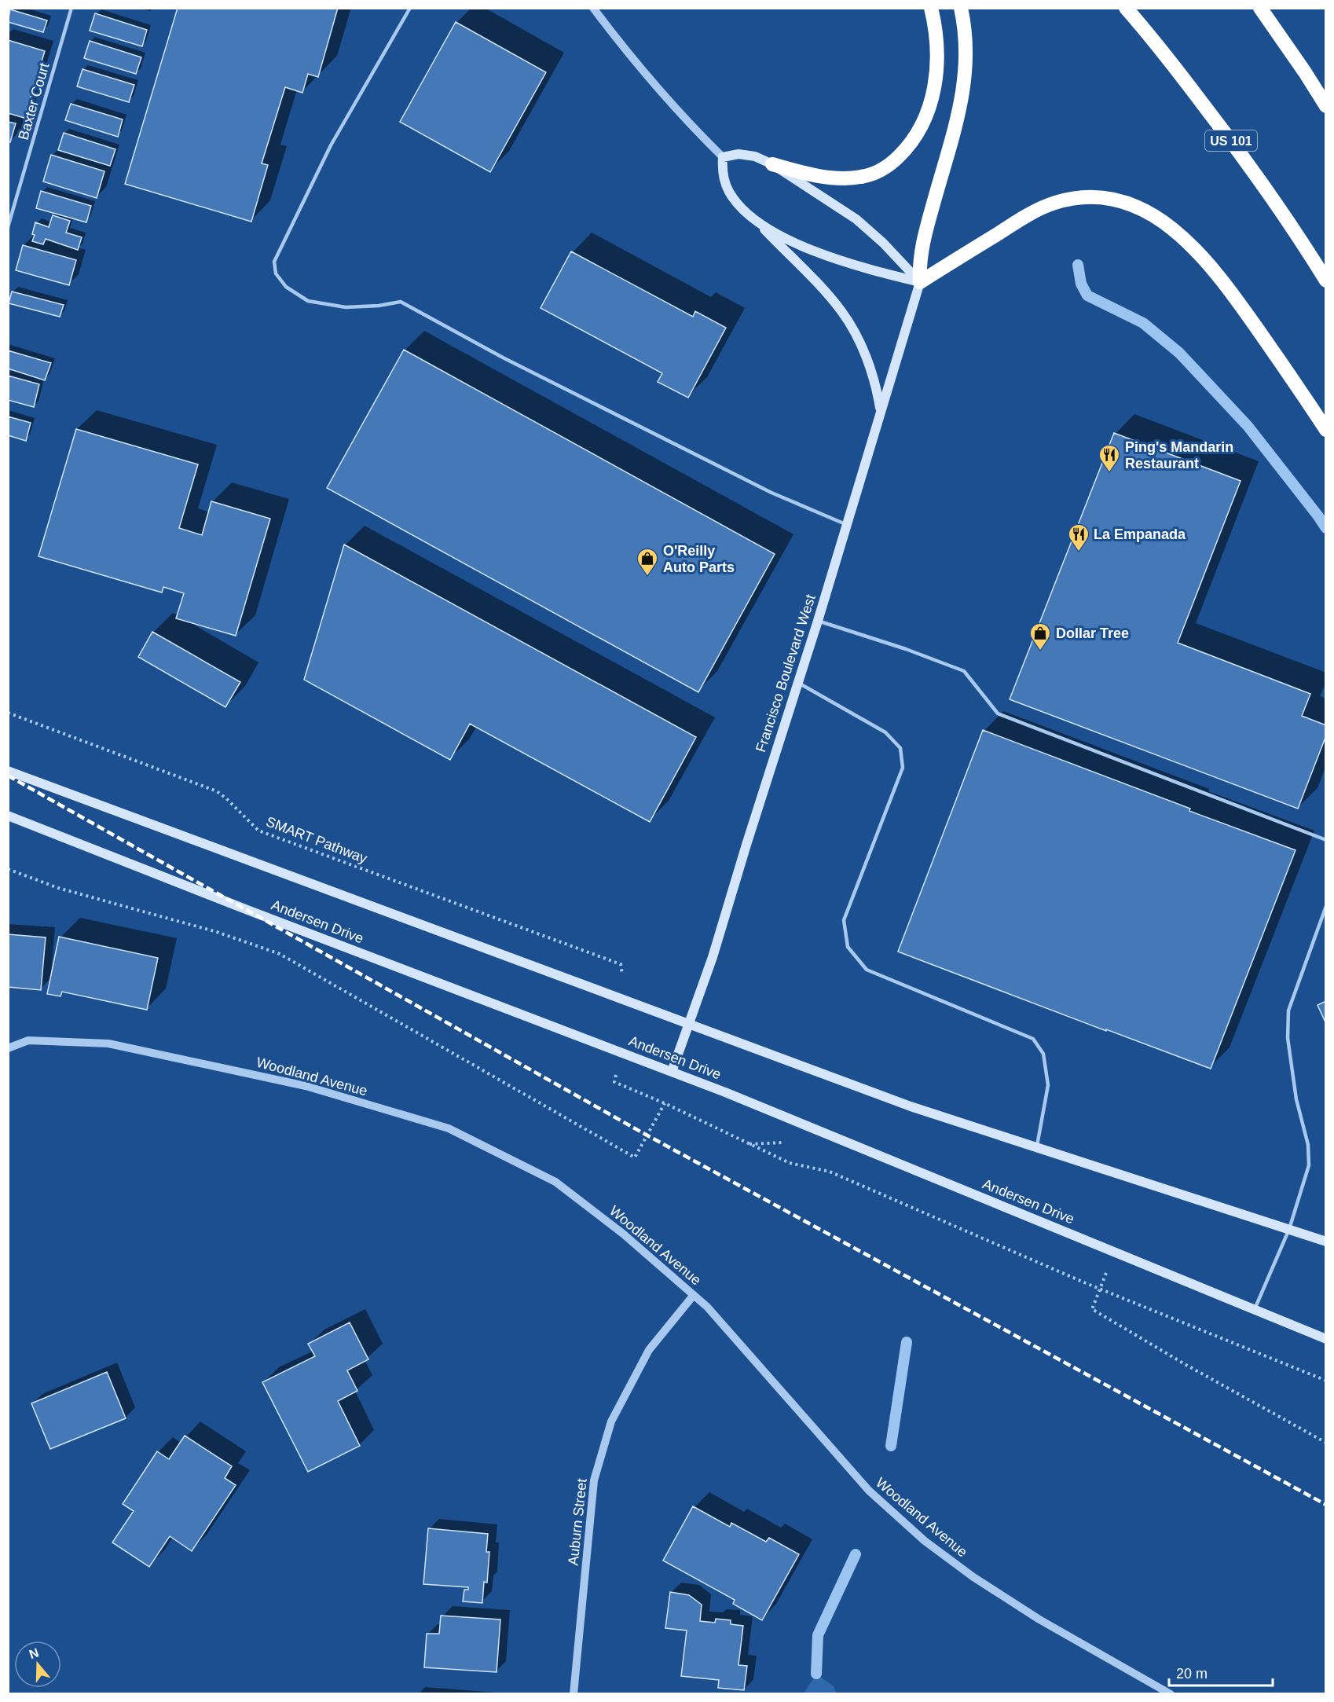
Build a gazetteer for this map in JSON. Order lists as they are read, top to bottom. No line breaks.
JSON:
{"streets":{"highway":["US 101"],"main road":["Francisco Boulevard West","Andersen Drive"],"street":["Woodland Avenue","Auburn Street"],"lane":["Baxter Court"],"path":["SMART Pathway"]},"crossings":[["Francisco Boulevard West","Andersen Drive"],["Woodland Avenue","Auburn Street"]],"places":{"restaurant":["Ping's Mandarin Restaurant","La Empanada"],"shop":["O'Reilly Auto Parts","Dollar Tree"]},"scale_bar":"20 m","north":"top"}
